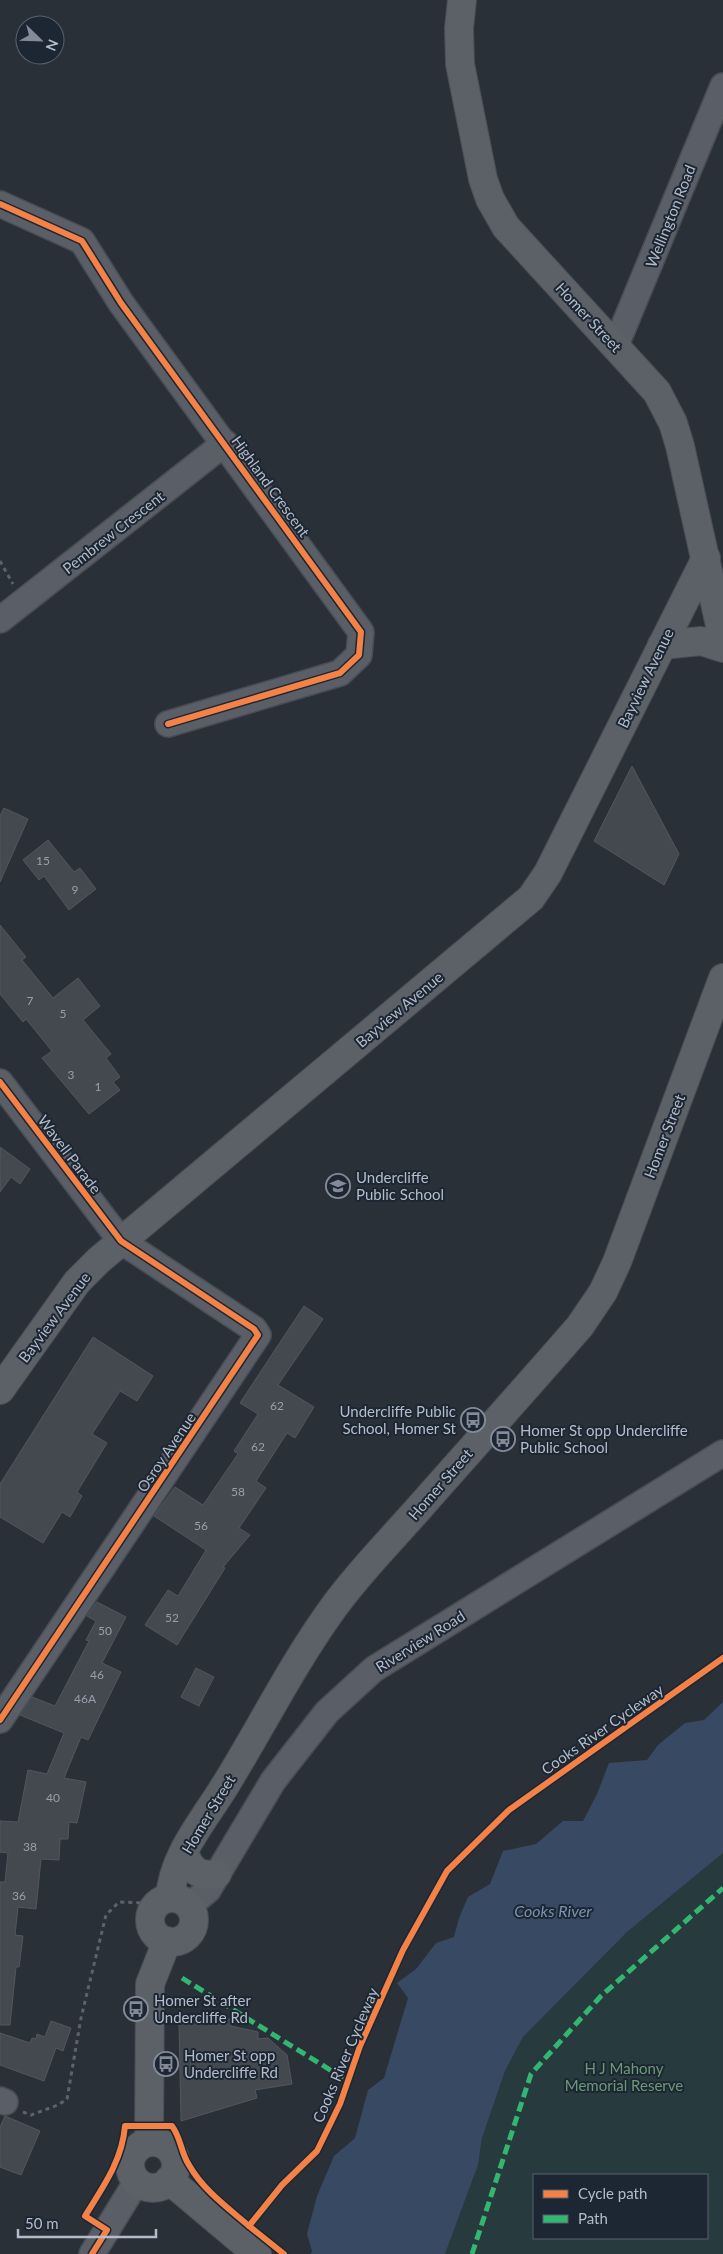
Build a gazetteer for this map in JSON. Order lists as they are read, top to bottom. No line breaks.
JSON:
{"streets":{"main road":["Homer Street","Bayview Avenue"],"street":["Wellington Road","Highland Crescent","Pembrew Crescent","Wavell Parade","Osroy Avenue","Riverview Road"],"cycle path":["Cooks River Cycleway"]},"crossings":[["Wellington Road","Homer Street"],["Homer Street","Bayview Avenue"],["Homer Street","Riverview Road"],["Highland Crescent","Pembrew Crescent"],["Bayview Avenue","Wavell Parade"],["Bayview Avenue","Osroy Avenue"],["Wavell Parade","Osroy Avenue"]],"water":["Cooks River"],"parks":["H J Mahony Memorial Reserve"],"places":{"school or university":["Undercliffe Public School"],"bus stop":["Undercliffe Public School, Homer St","Homer St opp Undercliffe Public School","Homer St after Undercliffe Rd","Homer St opp Undercliffe Rd"]},"house_numbers":["15","9","7","5","3","1","62","62","58","56","52","50","46","46A","40","38","36"],"legend":["Cycle path","Path"],"scale_bar":"50 m","north":"bottom right"}
